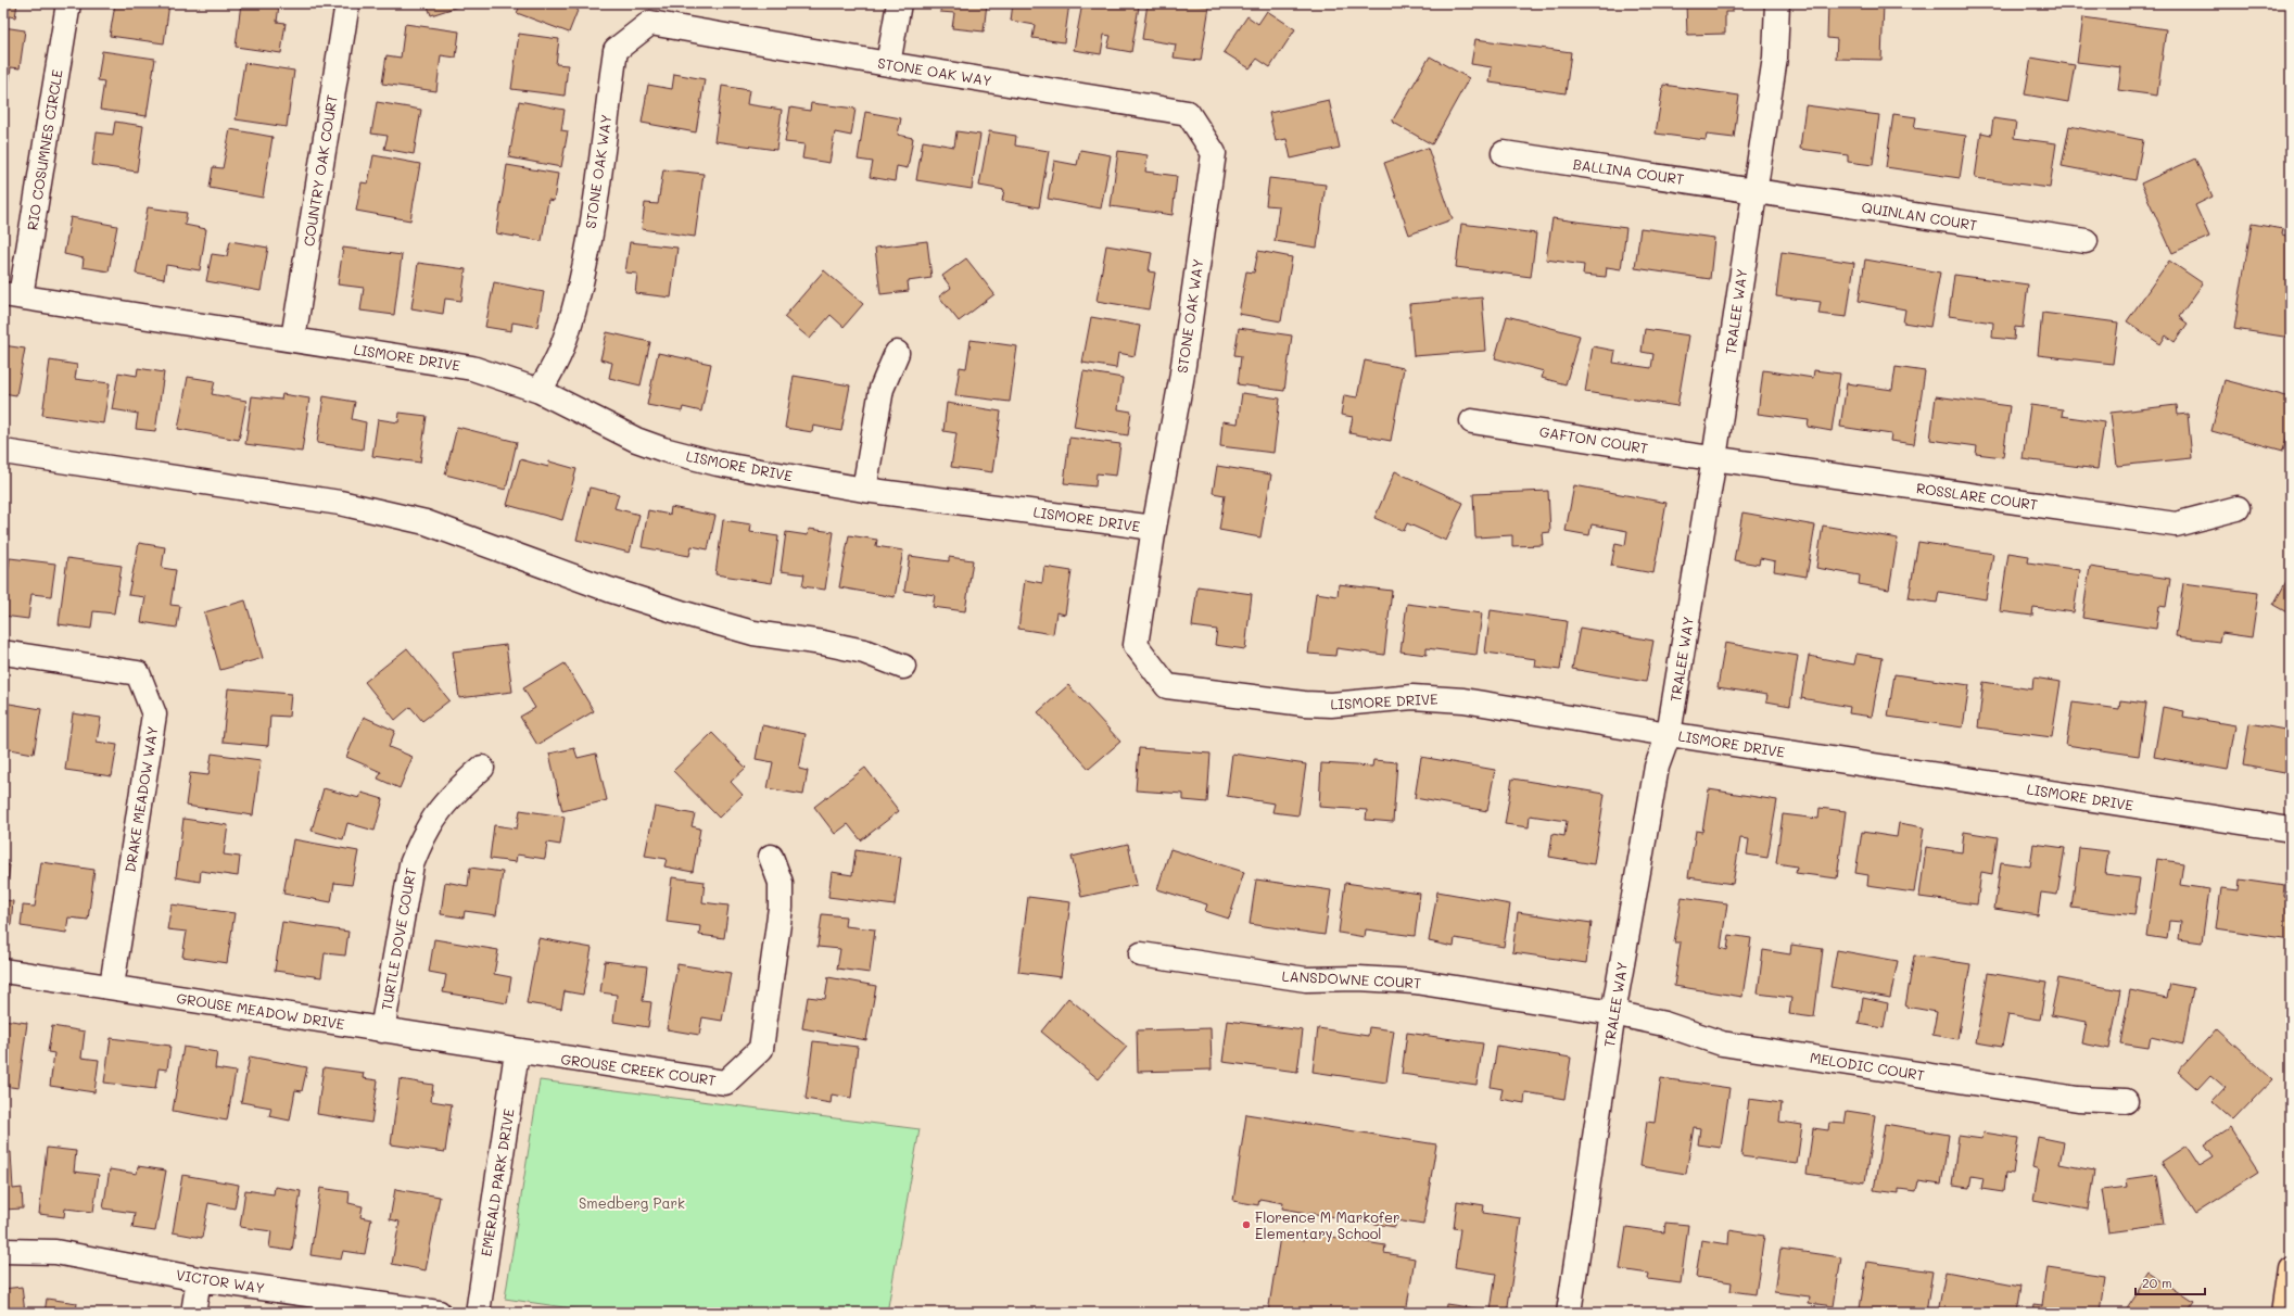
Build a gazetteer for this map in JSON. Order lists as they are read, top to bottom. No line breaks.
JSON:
{"streets":{"street":["STONE OAK WAY","RIO COSUMNES CIRCLE","COUNTRY OAK COURT","BALLINA COURT","QUINLAN COURT","TRALEE WAY","LISMORE DRIVE","GAFTON COURT","ROSSLARE COURT","DRAKE MEADOW WAY","TURTLE DOVE COURT","LANSDOWNE COURT","GROUSE MEADOW DRIVE","MELODIC COURT","GROUSE CREEK COURT","EMERALD PARK DRIVE","VICTOR WAY"]},"crossings":[["STONE OAK WAY","LISMORE DRIVE"],["RIO COSUMNES CIRCLE","LISMORE DRIVE"],["COUNTRY OAK COURT","LISMORE DRIVE"],["BALLINA COURT","QUINLAN COURT"],["BALLINA COURT","TRALEE WAY"],["QUINLAN COURT","TRALEE WAY"],["TRALEE WAY","LISMORE DRIVE"],["TRALEE WAY","GAFTON COURT"],["TRALEE WAY","ROSSLARE COURT"],["TRALEE WAY","LANSDOWNE COURT"],["TRALEE WAY","MELODIC COURT"],["GAFTON COURT","ROSSLARE COURT"],["DRAKE MEADOW WAY","GROUSE MEADOW DRIVE"],["TURTLE DOVE COURT","GROUSE MEADOW DRIVE"],["LANSDOWNE COURT","MELODIC COURT"],["GROUSE MEADOW DRIVE","GROUSE CREEK COURT"],["GROUSE MEADOW DRIVE","EMERALD PARK DRIVE"],["GROUSE CREEK COURT","EMERALD PARK DRIVE"]],"parks":["Smedberg Park"],"places":["Florence M Markofer Elementary School"],"scale_bar":"20 m"}
